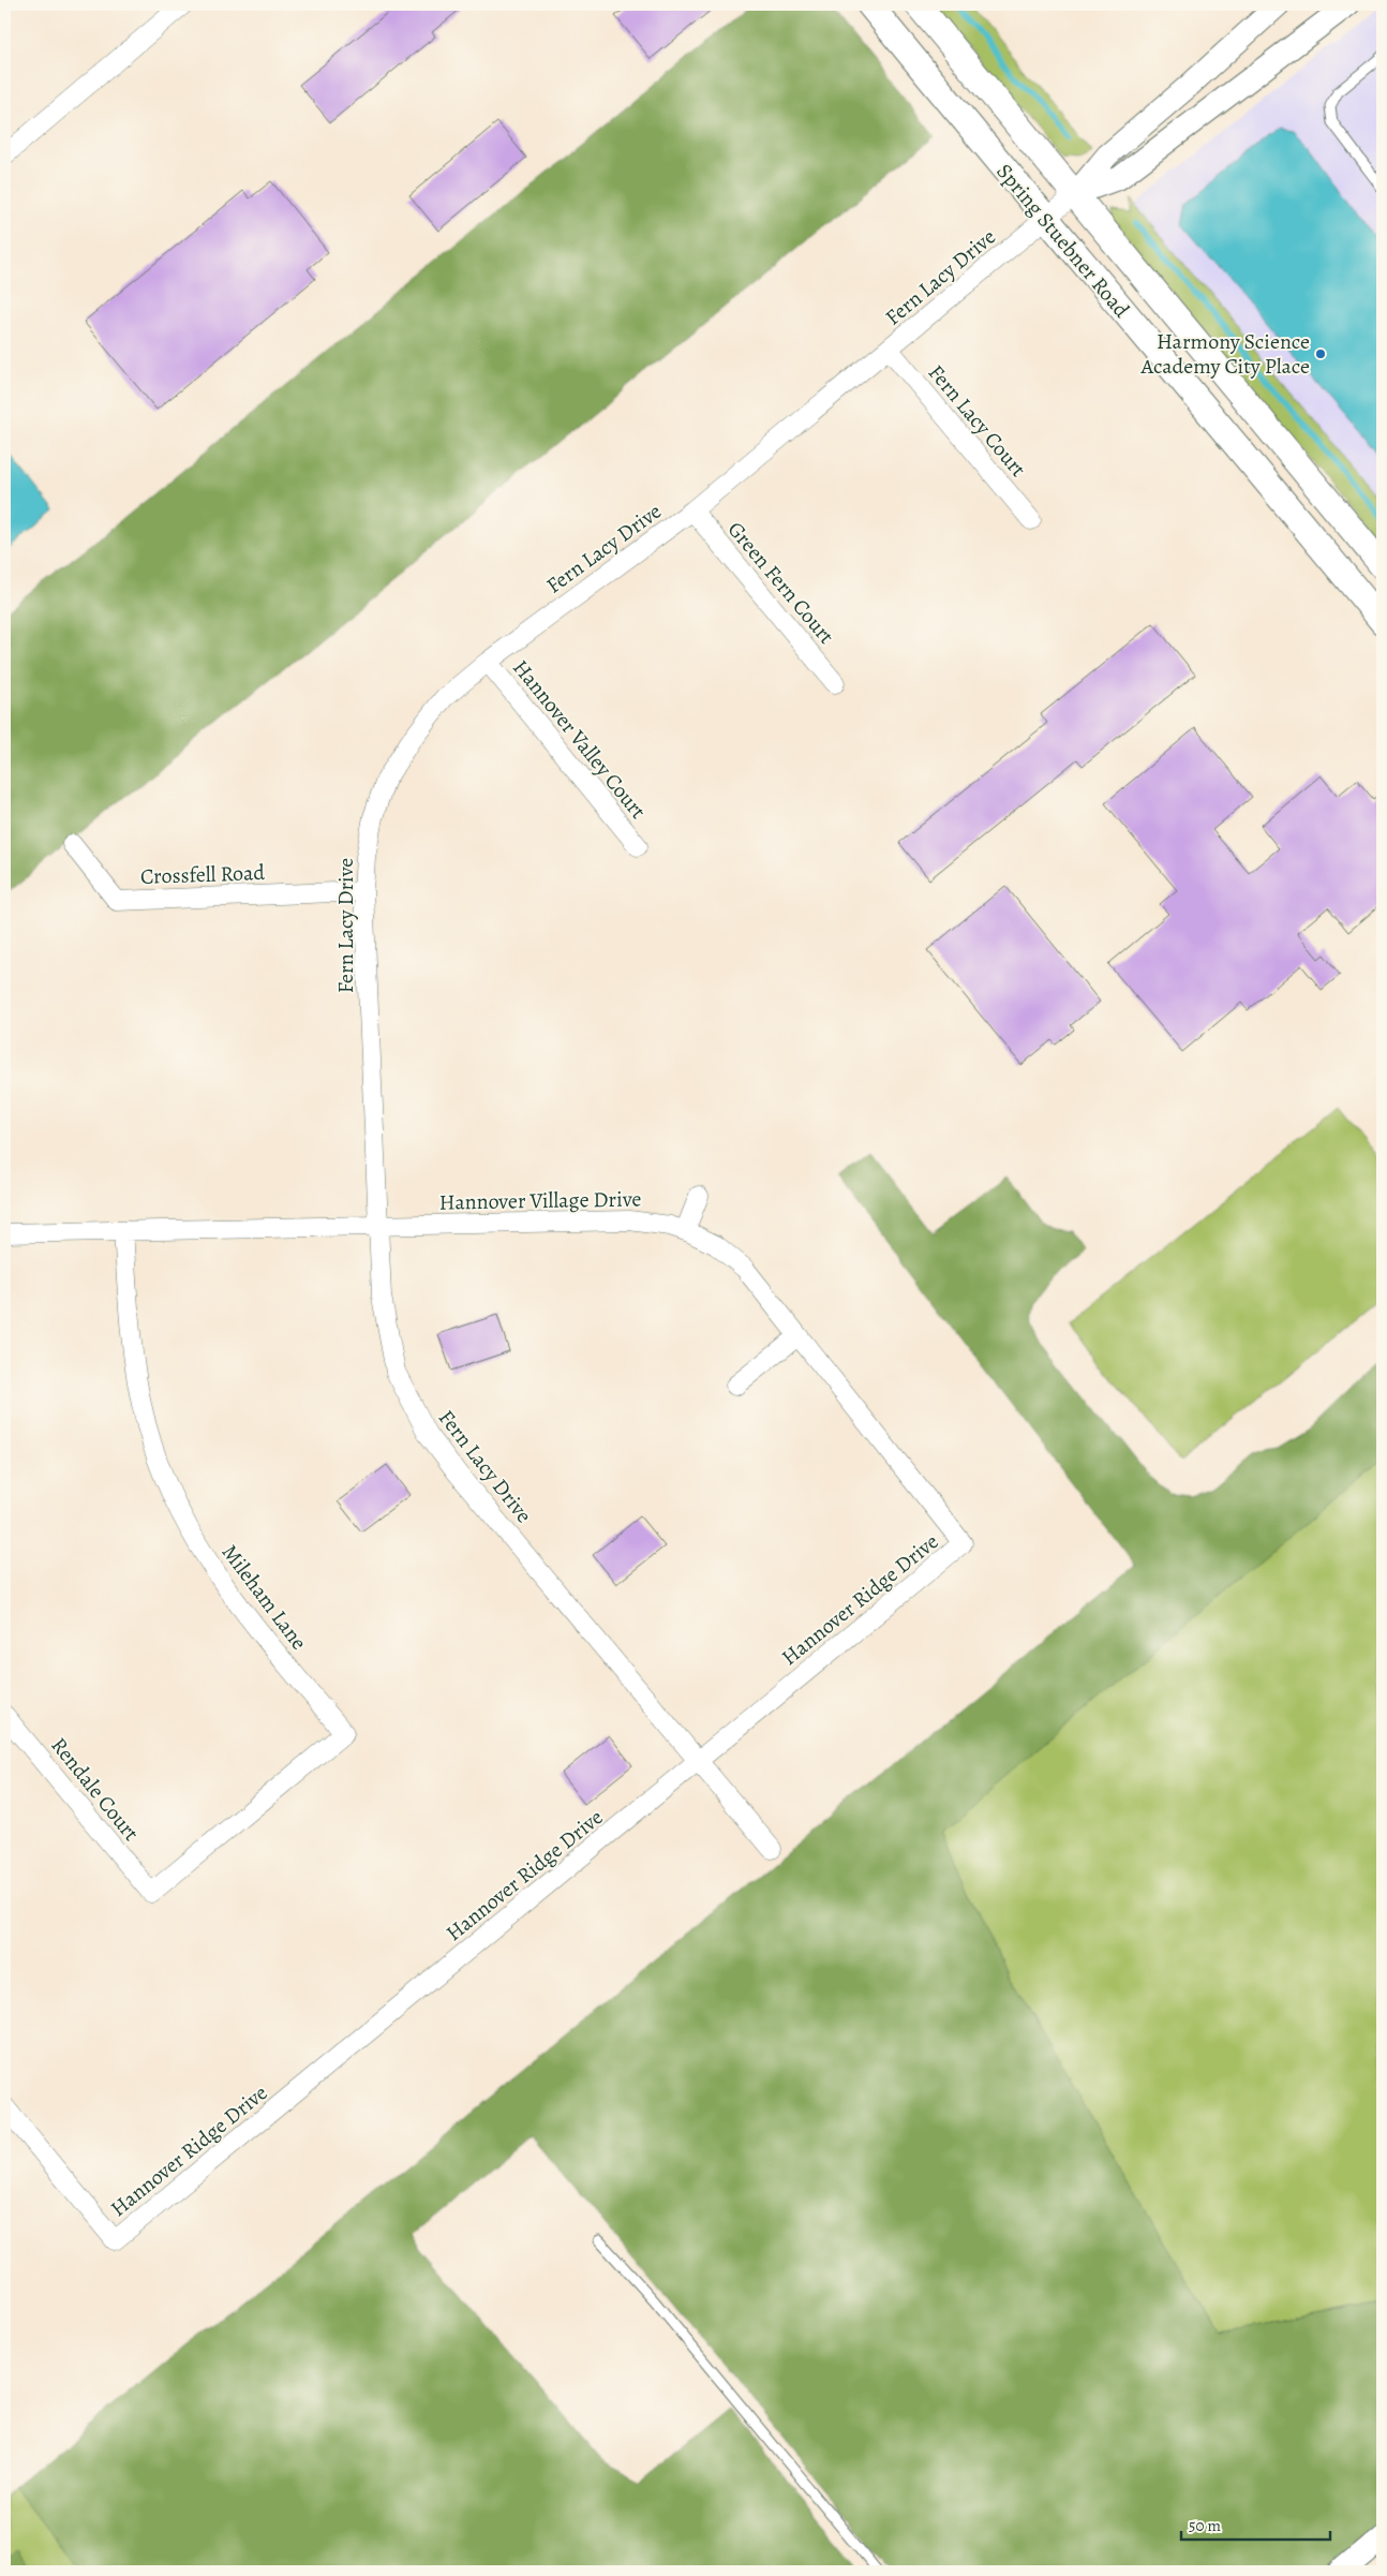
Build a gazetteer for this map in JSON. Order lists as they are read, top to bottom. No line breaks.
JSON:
{"streets":{"main road":["Spring Stuebner Road"],"street":["Fern Lacy Drive","Fern Lacy Court","Green Fern Court","Hannover Valley Court","Crossfell Road","Hannover Village Drive","Mileham Lane","Hannover Ridge Drive","Rendale Court"]},"crossings":[["Spring Stuebner Road","Fern Lacy Drive"],["Fern Lacy Drive","Fern Lacy Court"],["Fern Lacy Drive","Green Fern Court"],["Fern Lacy Drive","Hannover Valley Court"],["Fern Lacy Drive","Crossfell Road"],["Fern Lacy Drive","Hannover Village Drive"],["Fern Lacy Drive","Hannover Ridge Drive"],["Hannover Village Drive","Mileham Lane"],["Hannover Village Drive","Hannover Ridge Drive"],["Mileham Lane","Rendale Court"]],"places":["Harmony Science Academy City Place"],"scale_bar":"50 m"}
